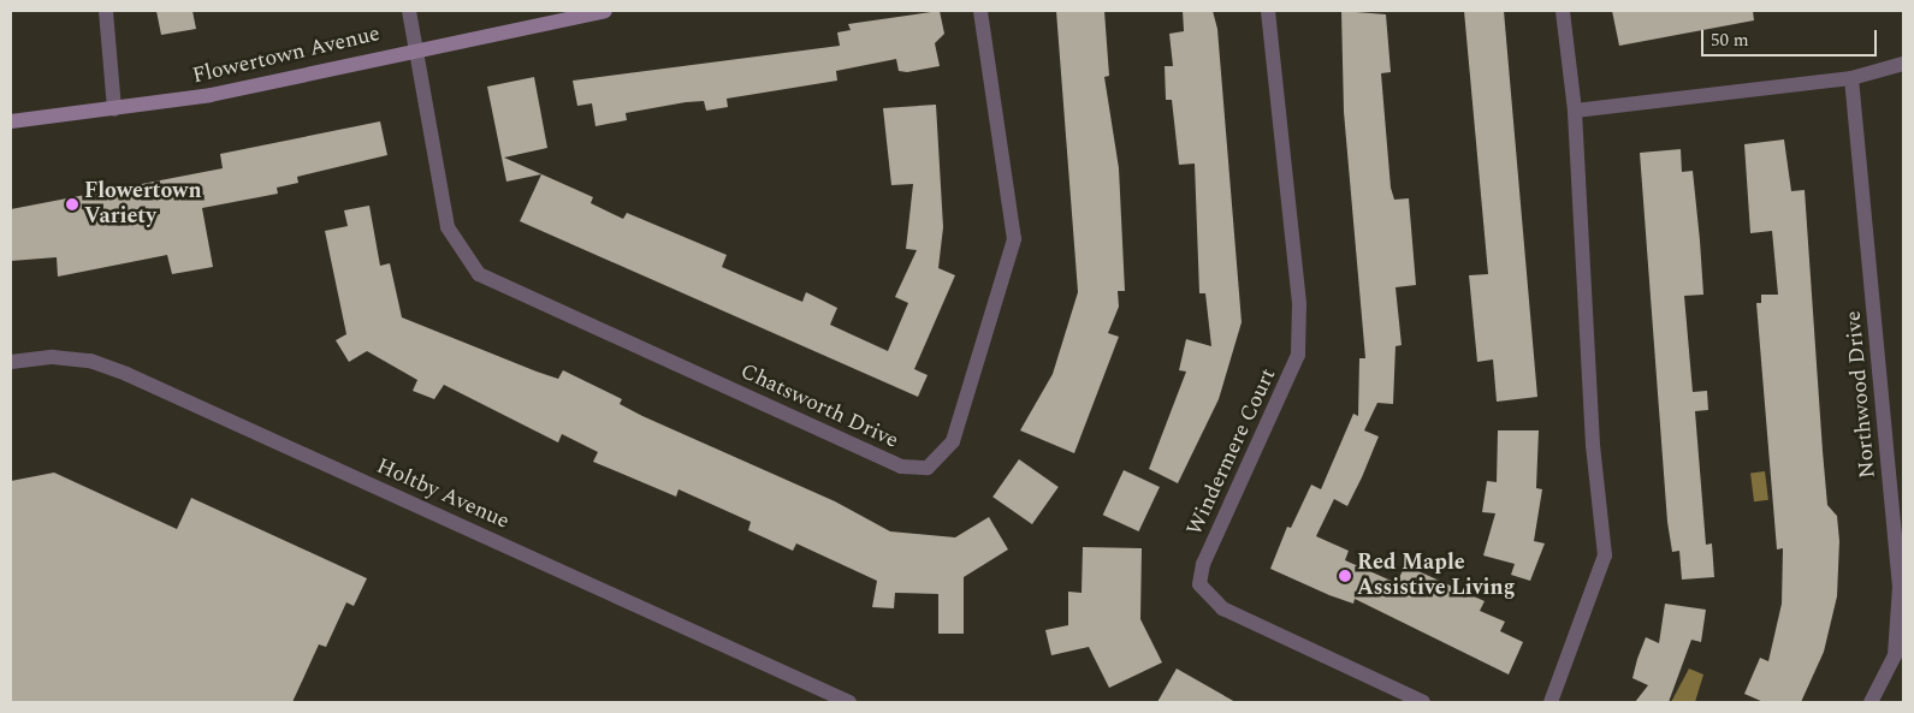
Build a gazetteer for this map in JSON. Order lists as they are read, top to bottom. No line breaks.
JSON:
{"streets":{"street":["Flowertown Avenue","Northwood Drive","Chatsworth Drive","Windermere Court","Holtby Avenue"]},"crossings":[["Flowertown Avenue","Chatsworth Drive"]],"places":["Flowertown Variety","Red Maple Assistive Living"],"scale_bar":"50 m"}
